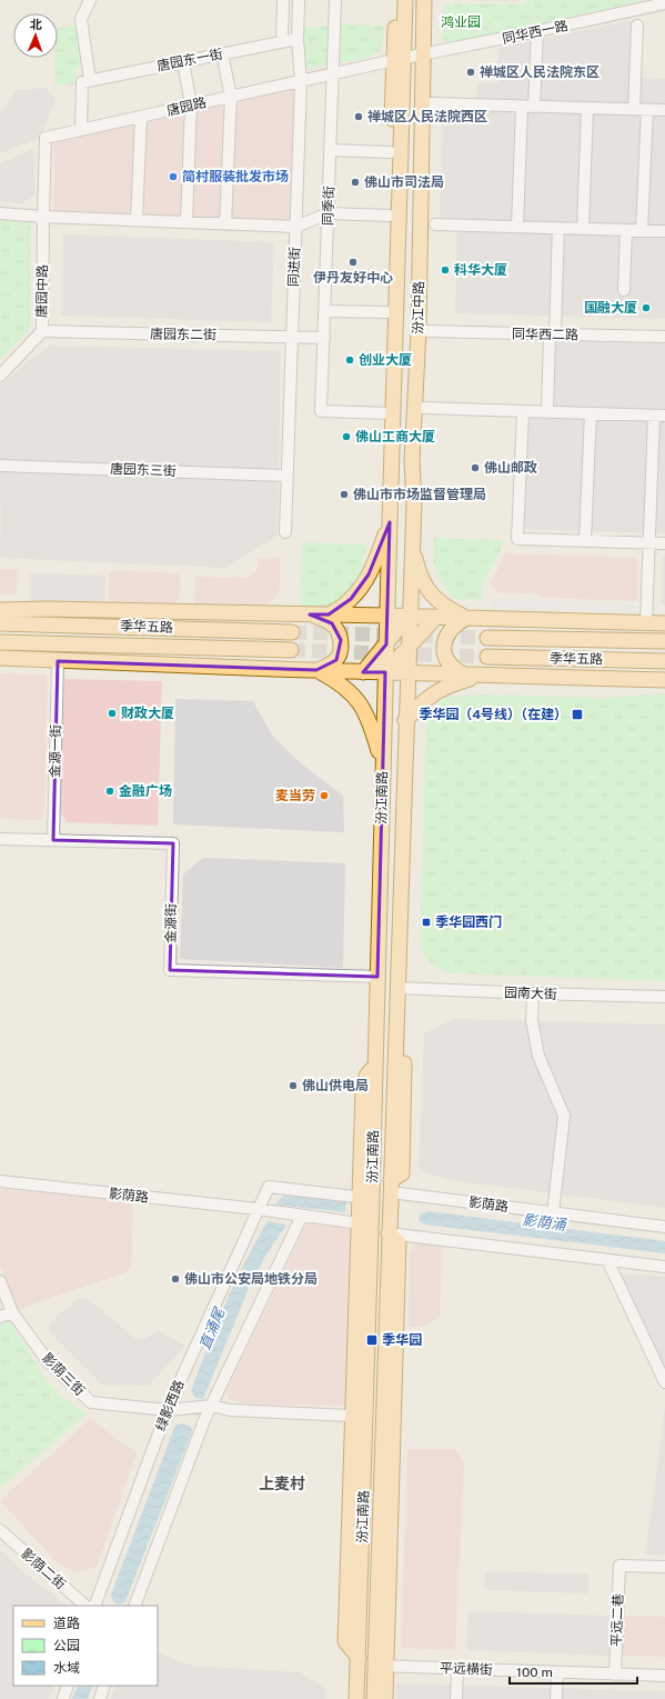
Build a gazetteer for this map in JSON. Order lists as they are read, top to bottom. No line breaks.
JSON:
{"streets":{"main road":["汾江中路","季华五路","汾江南路"],"street":["同华西一路","唐园东一街","唐园路","同季街","同进街","唐园中路","唐园东二街","同华西二路","唐园东三街","金源一街","金源街","园南大街","影荫路","影荫三街","绿影西路","影荫二街","平远二巷","平远横街"]},"crossings":[["同华西一路","唐园路"],["同华西一路","汾江中路"],["唐园东一街","同进街"],["唐园路","同季街"],["唐园路","同进街"],["唐园路","唐园中路"],["唐园路","汾江中路"],["同季街","汾江中路"],["同季街","唐园东二街"],["同进街","唐园东二街"],["同进街","唐园东三街"],["唐园中路","唐园东二街"],["汾江中路","汾江南路"],["金源一街","金源街"],["汾江南路","金源街"],["汾江南路","园南大街"],["汾江南路","影荫路"],["汾江南路","影荫三街"],["汾江南路","平远横街"],["影荫路","绿影西路"],["影荫三街","绿影西路"],["平远二巷","平远横街"]],"districts":["上麦村"],"water":["影荫涌","直涌尾"],"parks":["鸿业园"],"places":{"other":["禅城区人民法院东区","禅城区人民法院西区","简村服装批发市场","佛山市司法局","伊丹友好中心","科华大厦","国融大厦","创业大厦","佛山工商大厦","佛山邮政","佛山市市场监督管理局","财政大厦","金融广场","麦当劳","佛山供电局","佛山市公安局地铁分局"],"transit":["季华园（4号线）（在建）","季华园西门","季华园"]},"legend":["道路","公园","水域"],"scale_bar":"100 m","north":"top"}
